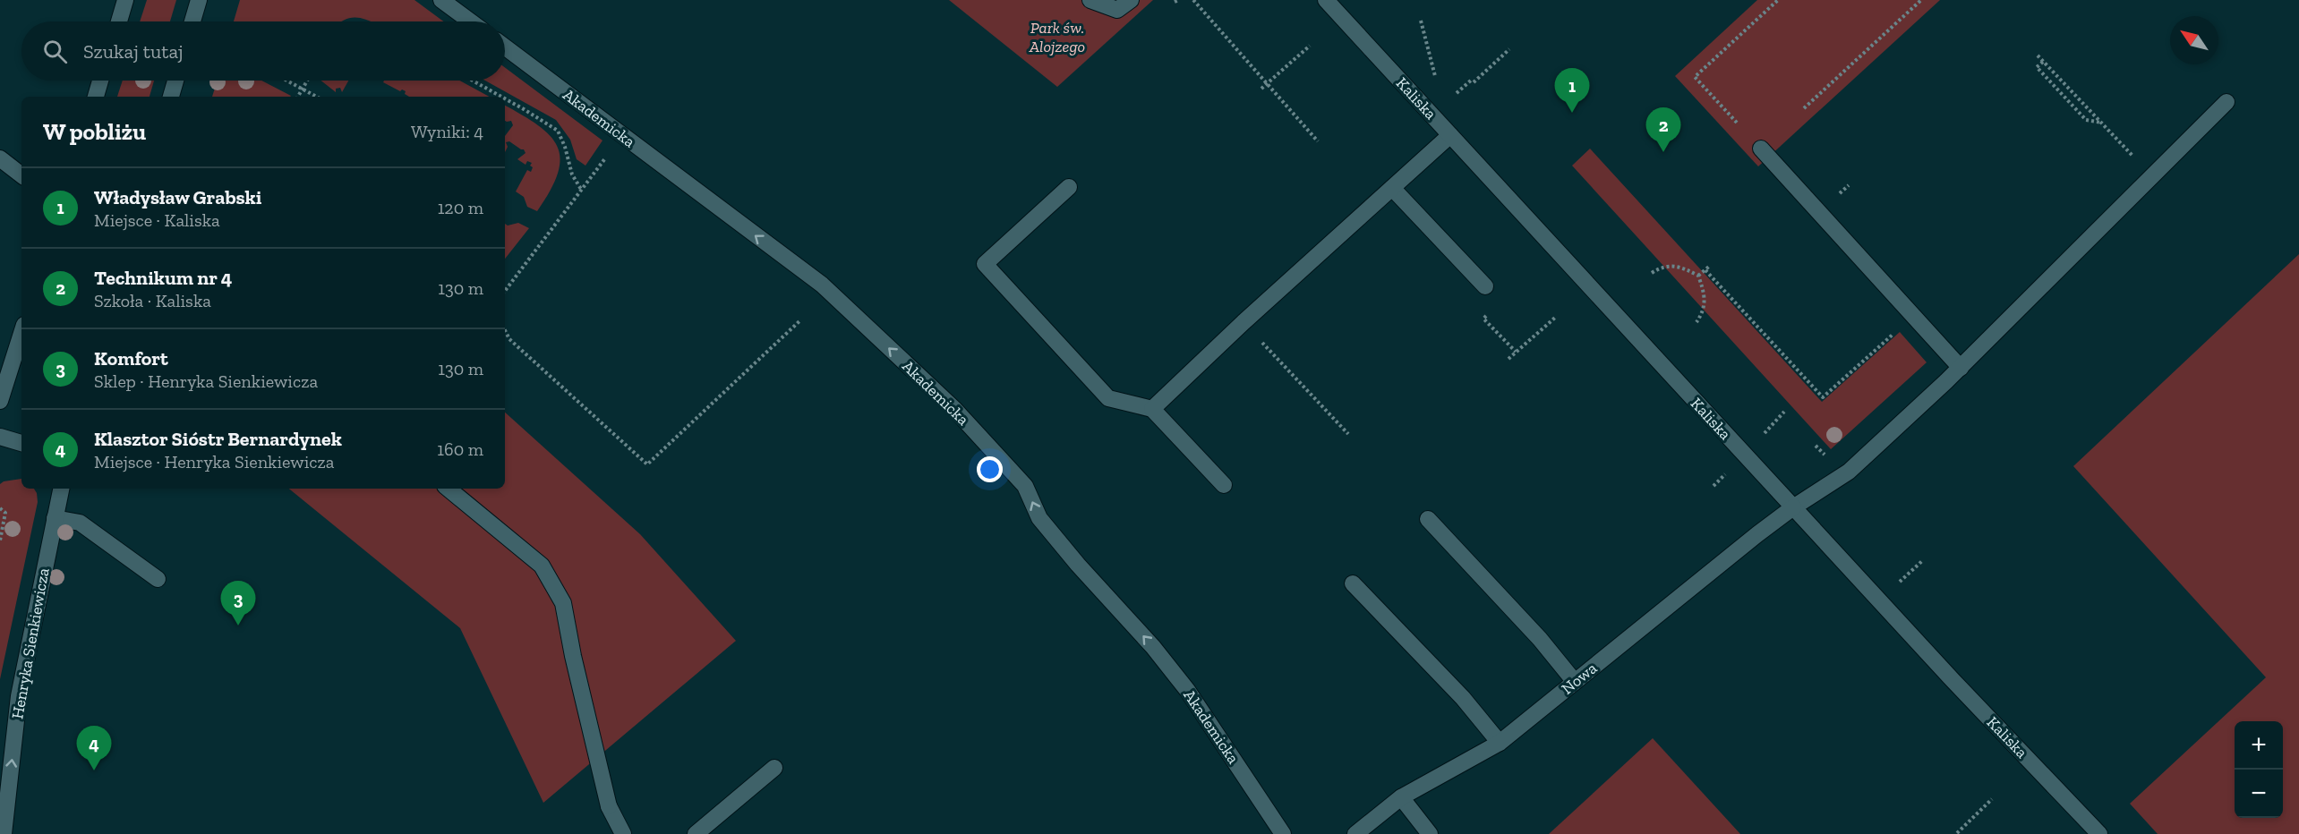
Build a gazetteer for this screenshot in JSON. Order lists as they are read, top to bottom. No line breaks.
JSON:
{"streets":{"street":["Kaliska","Akademicka","Henryka Sienkiewicza","Nowa"]},"crossings":[["Kaliska","Nowa"]],"one_way":["Akademicka","Henryka Sienkiewicza"],"parks":["Park św. Alojzego"],"north":"top left","page":{"search":"Szukaj tutaj","pins":["1","2","3","4"],"heading":["W pobliżu","Wyniki: 4"],"list":[{"mark":"1","name":"Władysław Grabski","note":"Miejsce · Kaliska","value":"120 m"},{"mark":"2","name":"Technikum nr 4","note":"Szkoła · Kaliska","value":"130 m"},{"mark":"3","name":"Komfort","note":"Sklep · Henryka Sienkiewicza","value":"130 m"},{"mark":"4","name":"Klasztor Sióstr Bernardynek","note":"Miejsce · Henryka Sienkiewicza","value":"160 m"}],"map_buttons":["+","−"]}}
